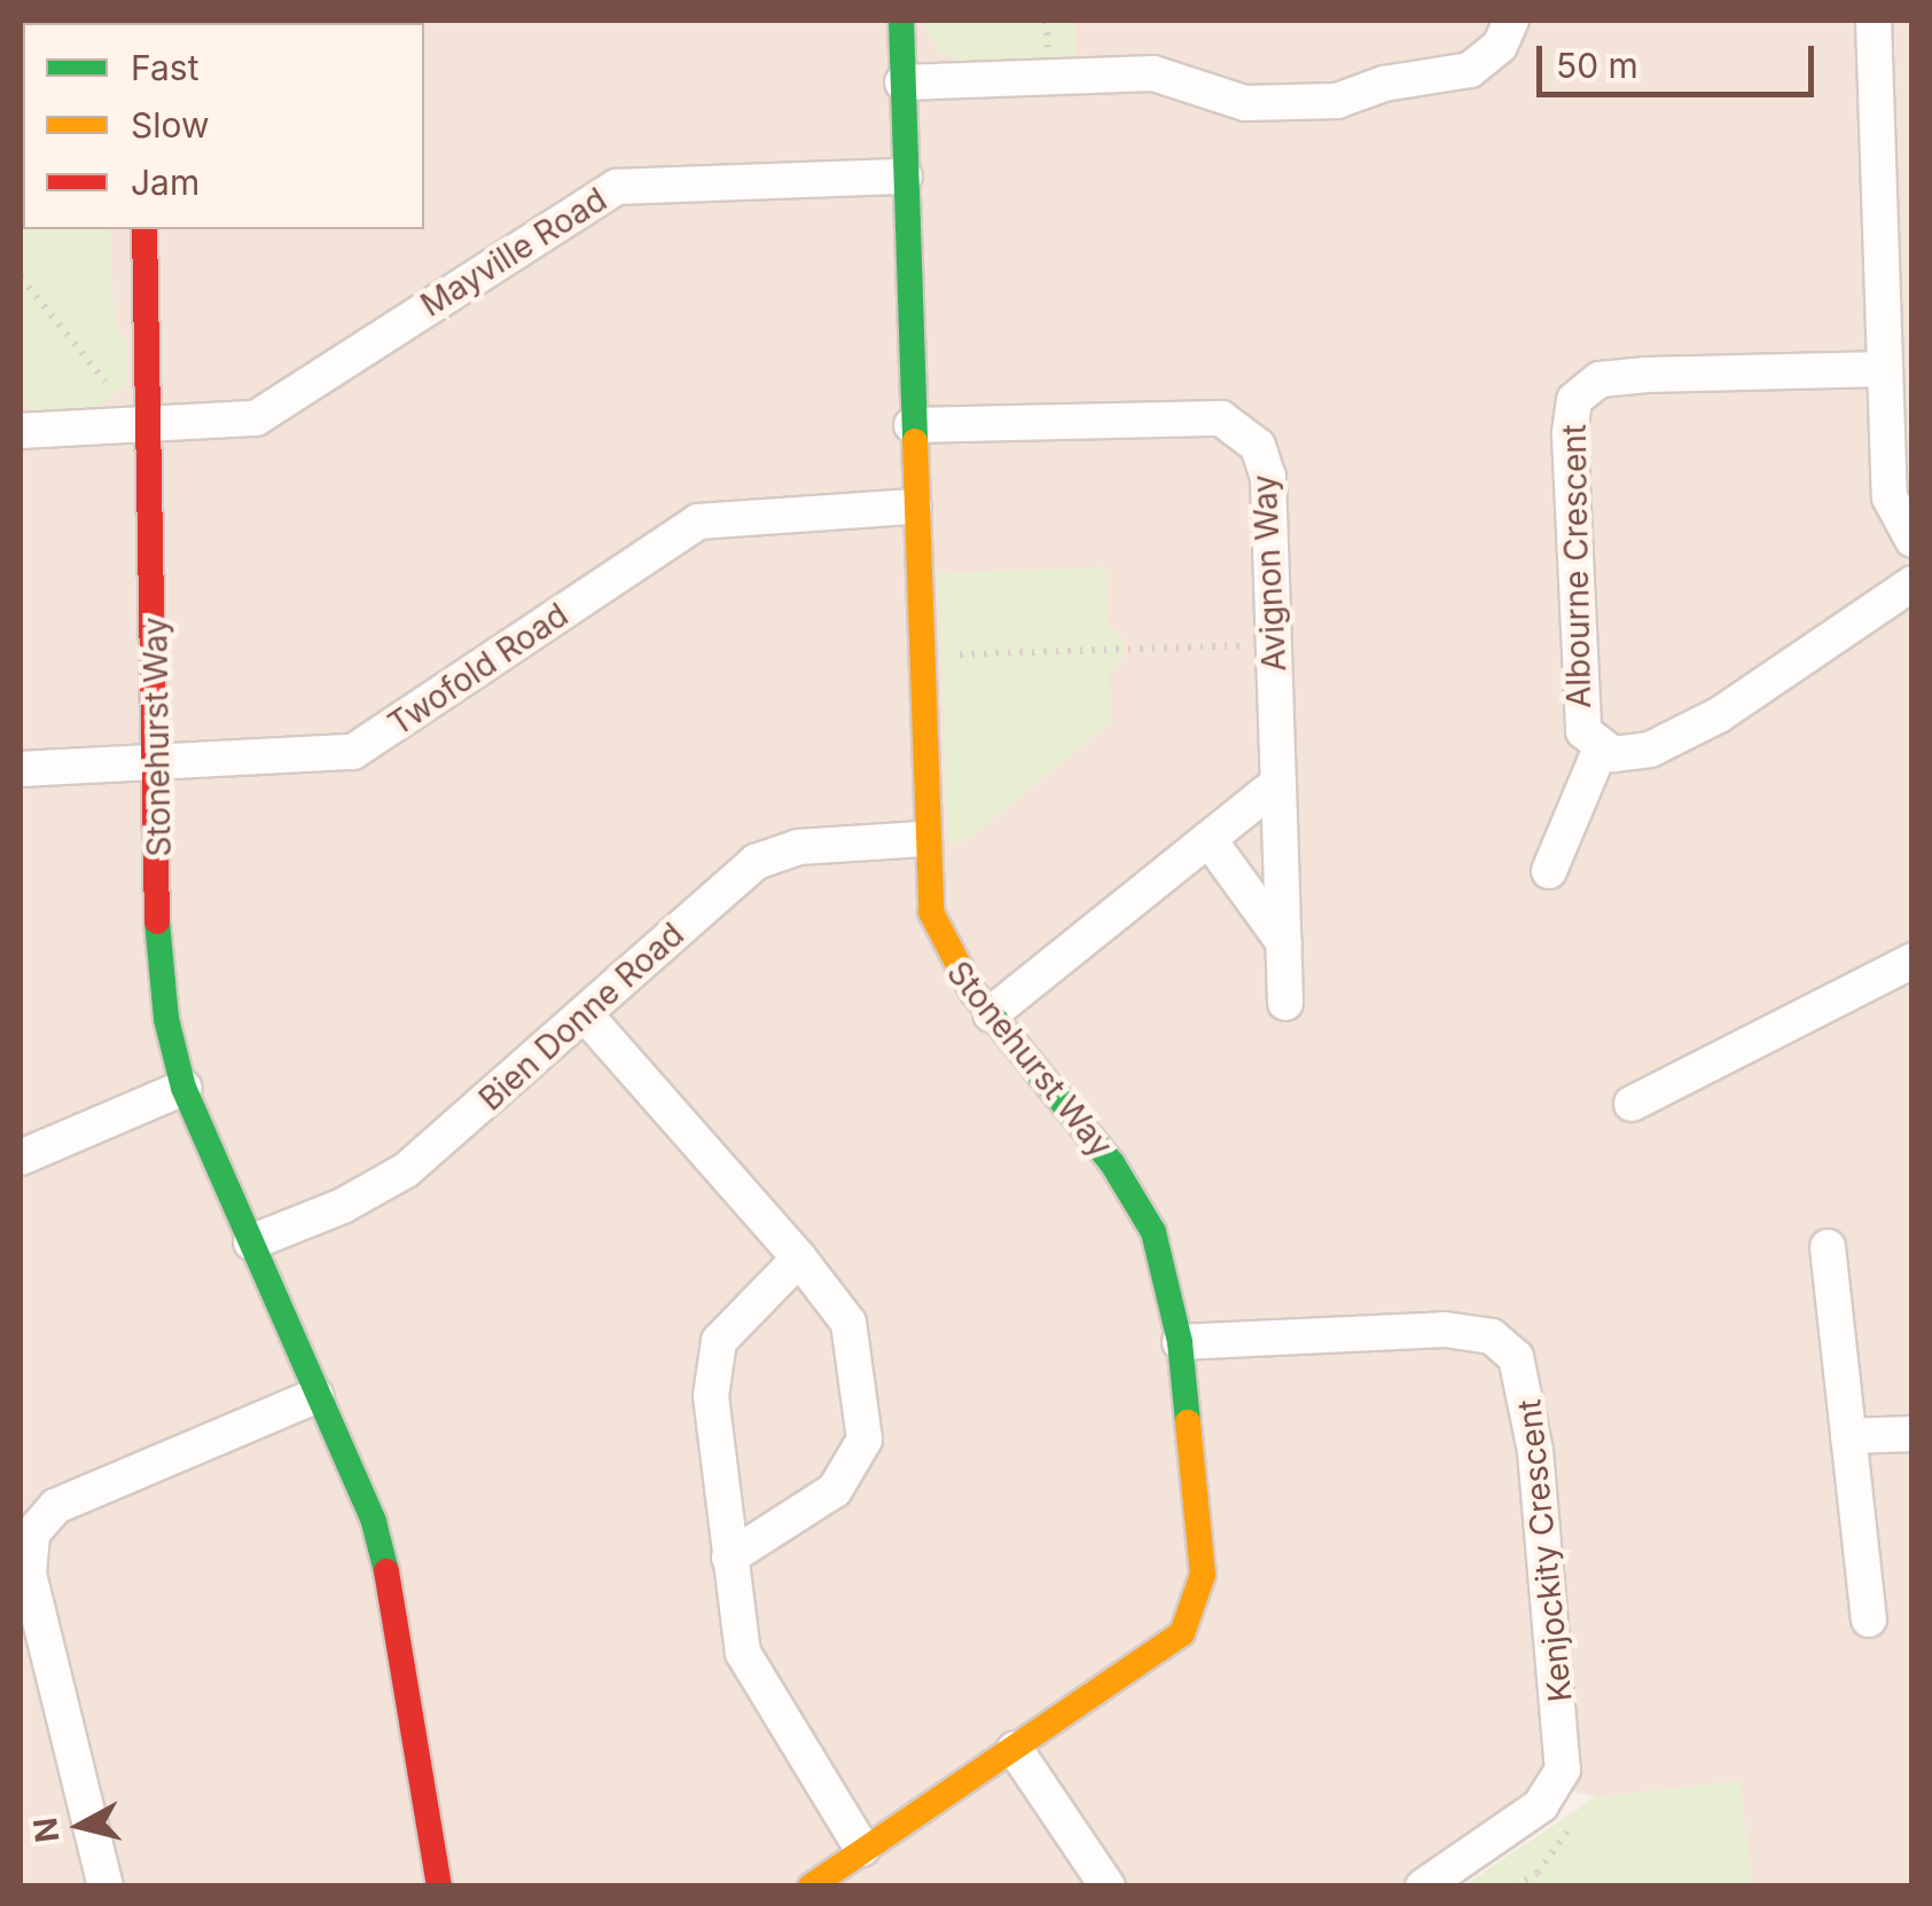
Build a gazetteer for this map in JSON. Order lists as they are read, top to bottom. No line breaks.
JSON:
{"streets":{"street":["Mayville Road","Albourne Crescent","Avignon Way","Twofold Road","Stonehurst Way","Bien Donne Road","Kenjockity Crescent"]},"crossings":[["Mayville Road","Stonehurst Way"],["Avignon Way","Stonehurst Way"],["Twofold Road","Stonehurst Way"],["Stonehurst Way","Bien Donne Road"],["Stonehurst Way","Kenjockity Crescent"]],"legend":["Fast","Slow","Jam"],"scale_bar":"50 m","north":"left"}
